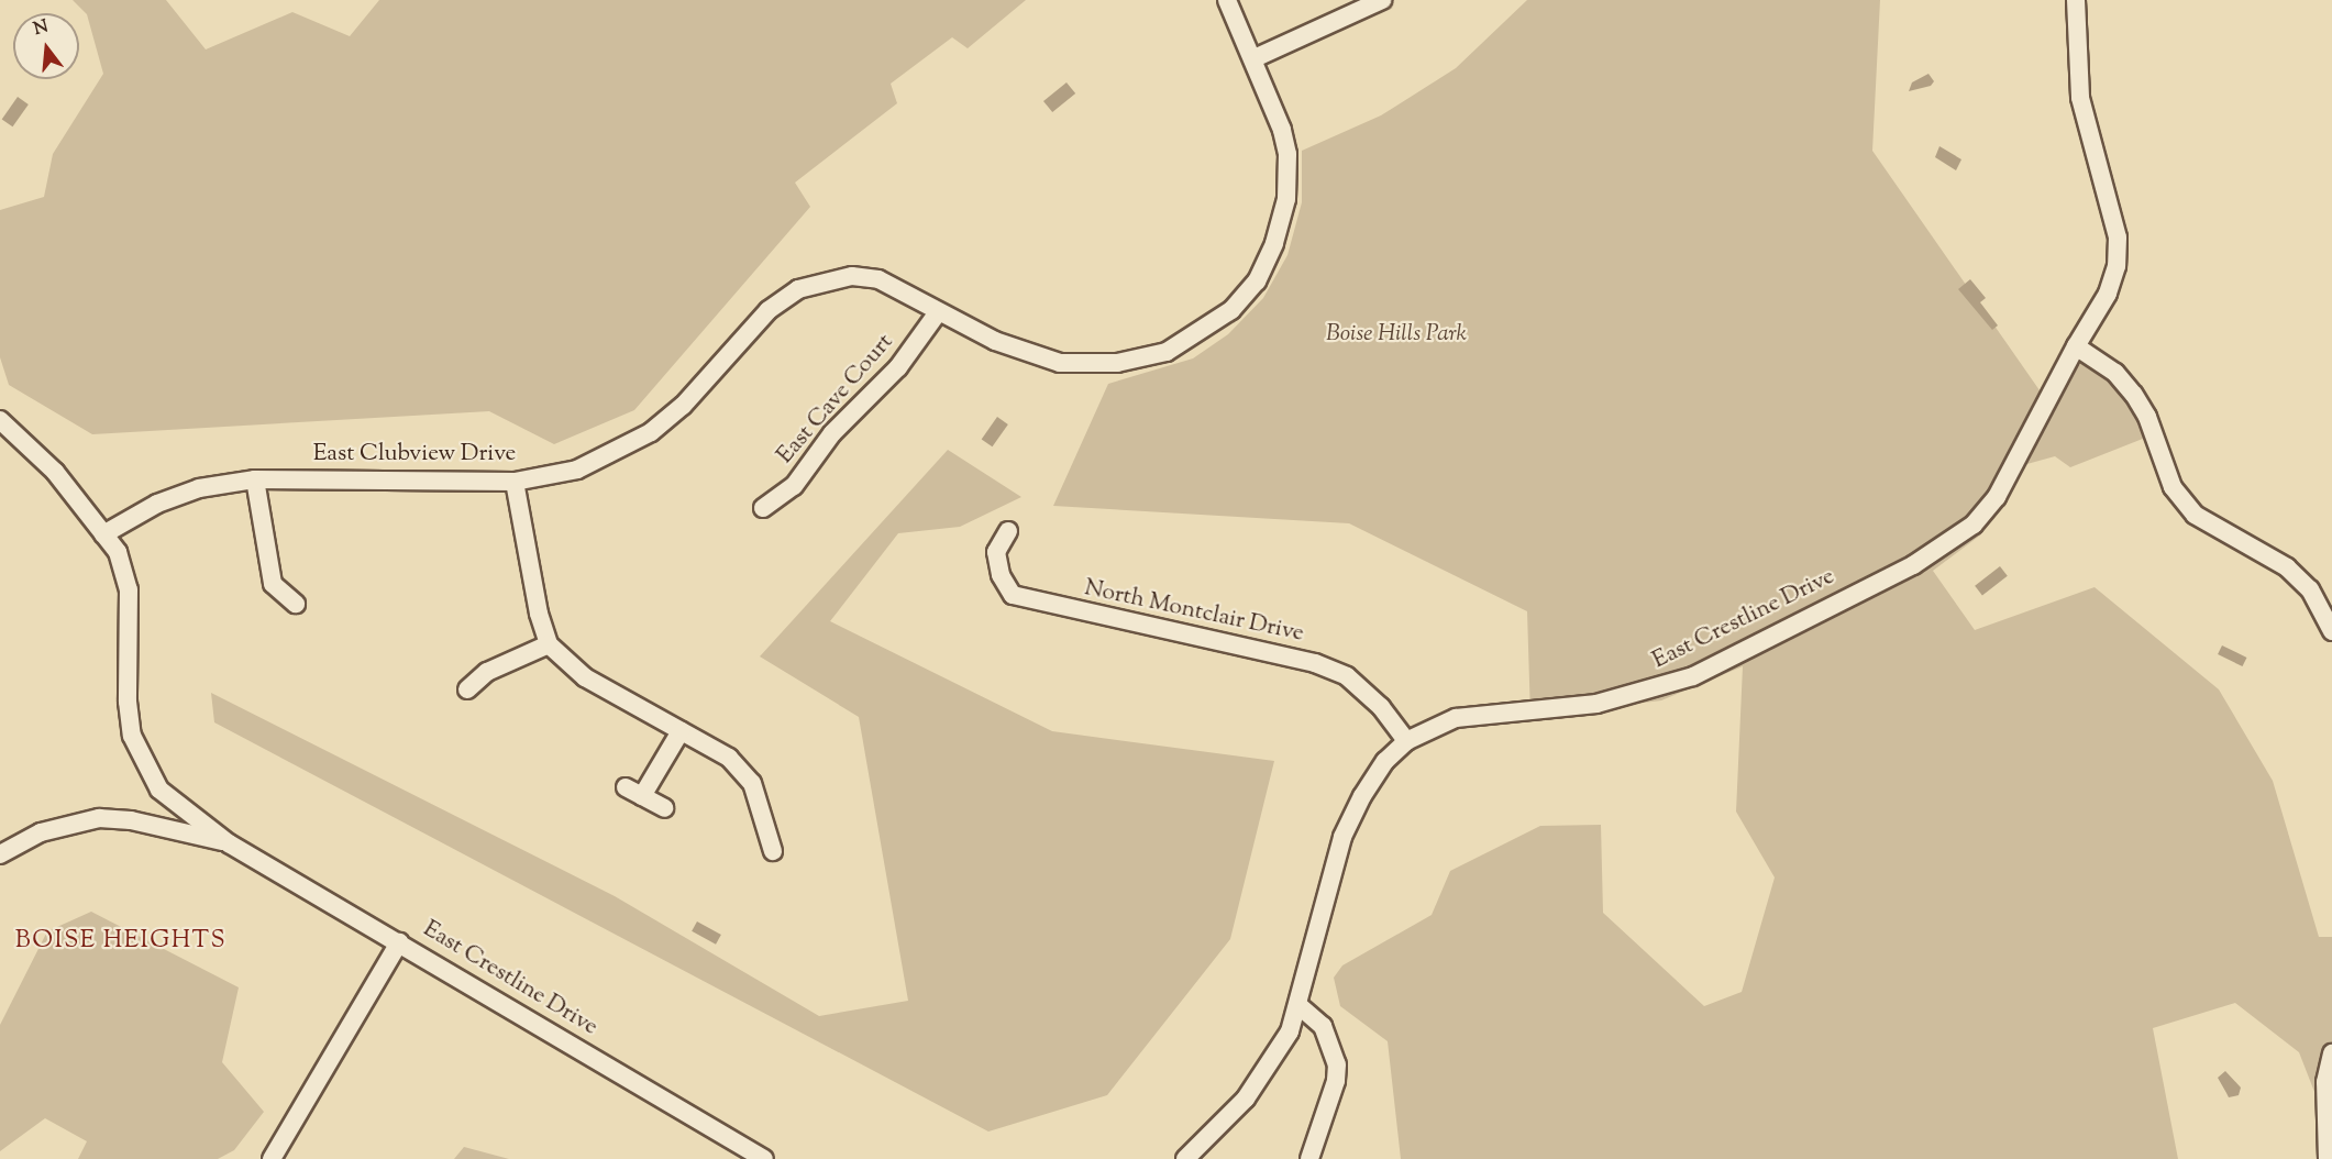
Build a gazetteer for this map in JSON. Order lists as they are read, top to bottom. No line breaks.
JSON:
{"streets":{"street":["East Cave Court","East Clubview Drive","North Montclair Drive","East Crestline Drive"]},"crossings":[["East Cave Court","East Clubview Drive"],["North Montclair Drive","East Crestline Drive"]],"districts":["BOISE HEIGHTS"],"parks":["Boise Hills Park"],"north":"top"}
